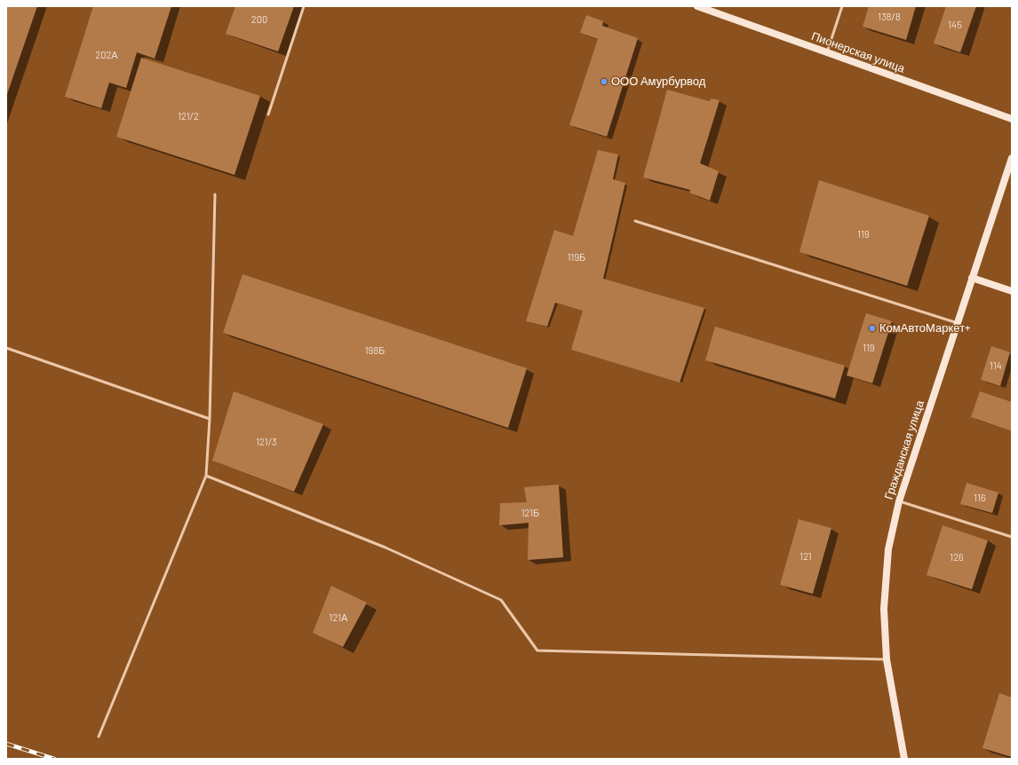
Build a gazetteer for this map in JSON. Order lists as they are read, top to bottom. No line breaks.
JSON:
{"streets":{"street":["Пионерская улица","Гражданская улица"]},"places":["ООО Амурбурвод","КомАвтоМаркет+"],"house_numbers":["138/8","200","145","202А","121/2","119","119Б","119","198Б","114","121/3","116","121Б","121","126","121А"]}
